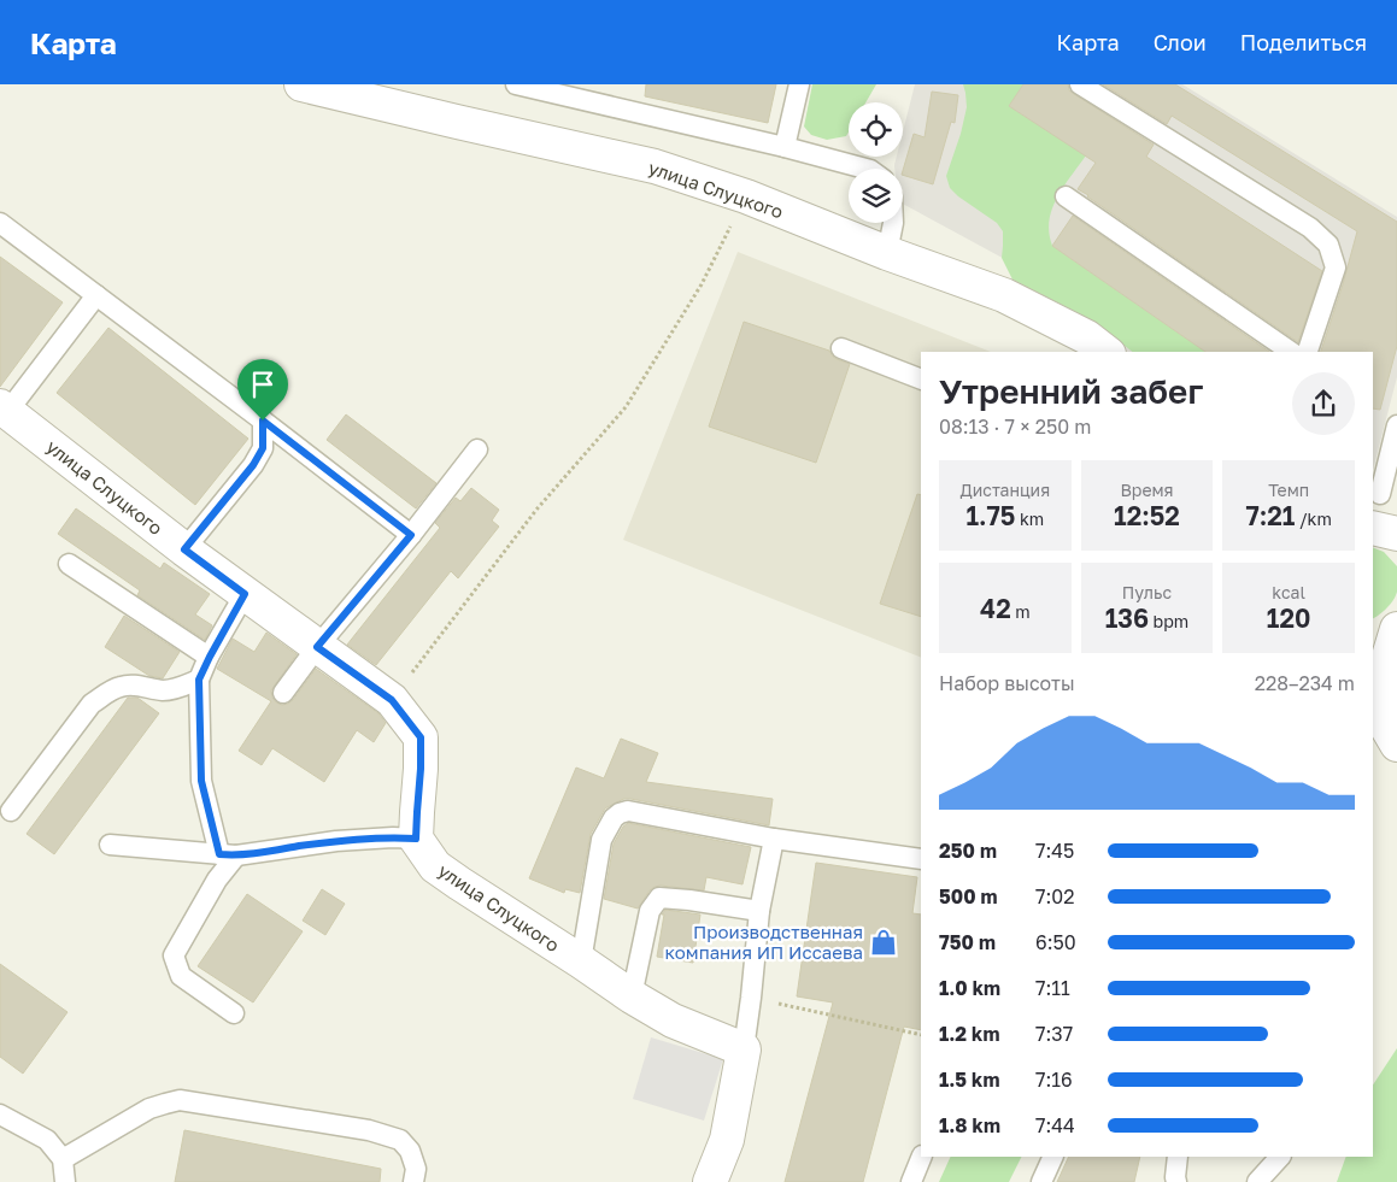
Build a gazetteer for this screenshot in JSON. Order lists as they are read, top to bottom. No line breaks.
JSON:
{"streets":{"street":["улица Слуцкого"]},"places":{"shop":["Производственная компания ИП Иссаева"]},"page":{"header":"Карта","nav":["Карта","Слои","Поделиться"],"heading":["Утренний забег","08:13 · 7 × 250 m"],"stats":[["Дистанция","1.75 km"],["Время","12:52"],["Темп","7:21 /km"],["42 m"],["Пульс","136 bpm"],["kcal","120"]],"chart":["Набор высоты","228–234 m"],"list":[{"name":"250 m","note":"7:45"},{"name":"500 m","note":"7:02"},{"name":"750 m","note":"6:50"},{"name":"1.0 km","note":"7:11"},{"name":"1.2 km","note":"7:37"},{"name":"1.5 km","note":"7:16"},{"name":"1.8 km","note":"7:44"}]}}
